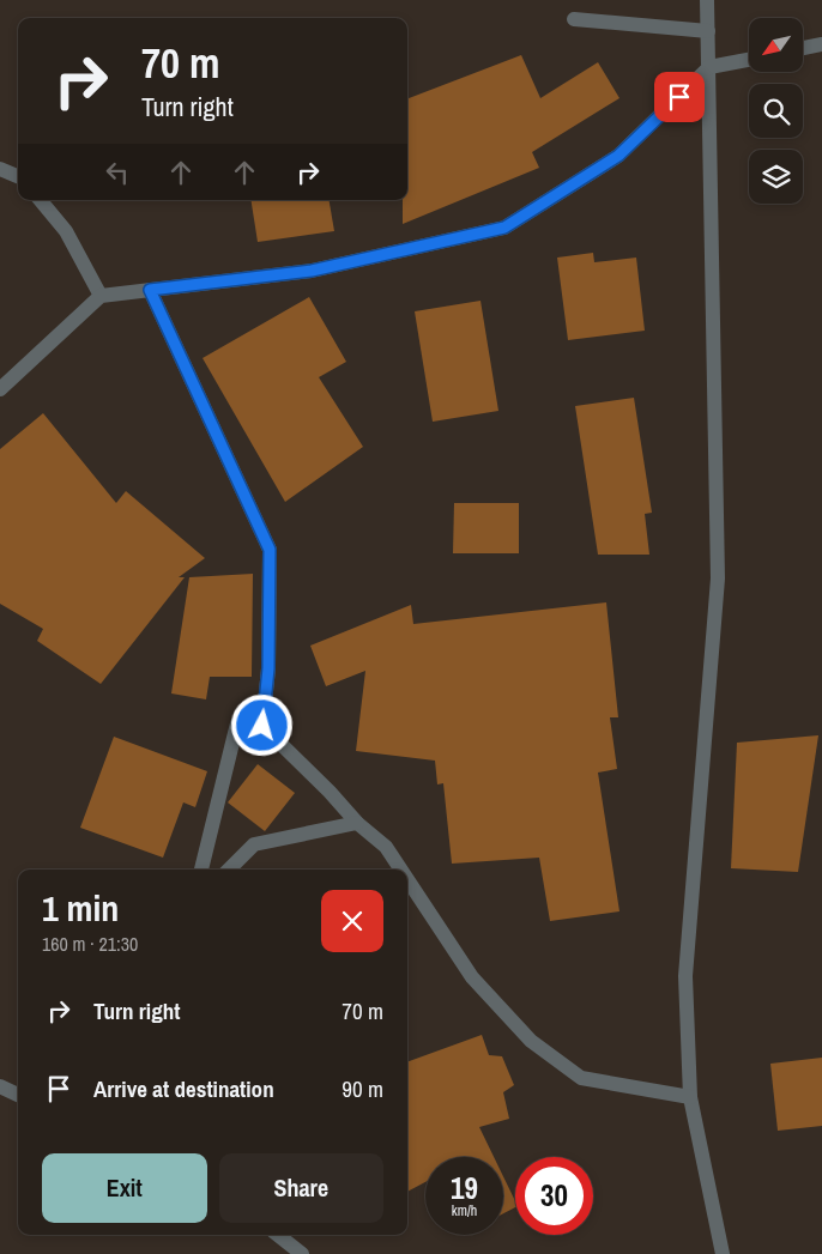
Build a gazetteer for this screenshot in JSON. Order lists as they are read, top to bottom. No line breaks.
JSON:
{"north":"bottom left","page":{"turn":["70 m","Turn right"],"heading":["1 min","160 m · 21:30"],"list":[{"name":"Turn right","value":"70 m"},{"name":"Arrive at destination","value":"90 m"}],"buttons":["Exit","Share"],"speed":"19 km/h","limit":"30"}}
